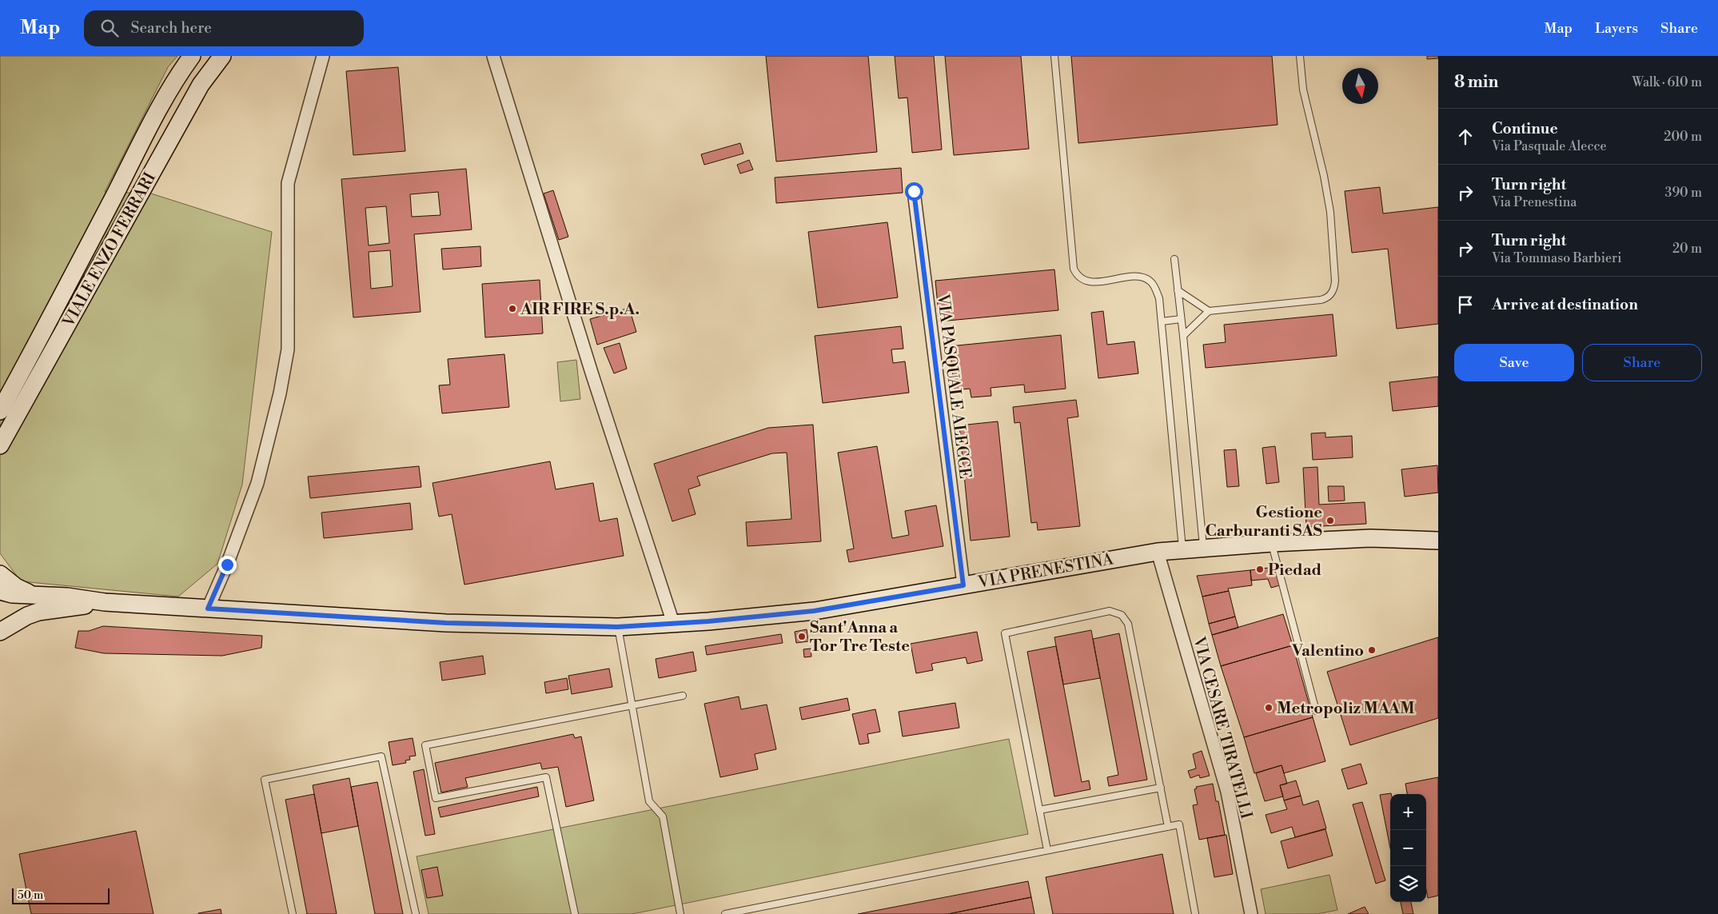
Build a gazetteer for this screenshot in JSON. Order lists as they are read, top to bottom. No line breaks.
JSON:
{"streets":{"street":["VIALE ENZO FERRARI","VIA PASQUALE ALECCE","VIA PRENESTINA","VIA CESARE TIRATELLI"]},"crossings":[["VIA PASQUALE ALECCE","VIA PRENESTINA"],["VIA PRENESTINA","VIA CESARE TIRATELLI"]],"places":["AIR FIRE S.p.A.","Gestione Carburanti SAS","Piedad","Sant'Anna a Tor Tre Teste","Valentino","Metropoliz MAAM"],"scale_bar":"50 m","north":"bottom","page":{"header":"Map","search":"Search here","nav":["Map","Layers","Share"],"heading":["8 min","Walk · 610 m"],"list":[["Continue","Via Pasquale Alecce","200 m"],["Turn right","Via Prenestina","390 m"],["Turn right","Via Tommaso Barbieri","20 m"],"Arrive at destination"],"buttons":["Save","Share"],"map_buttons":["+","−"],"scale":"50 m"}}
